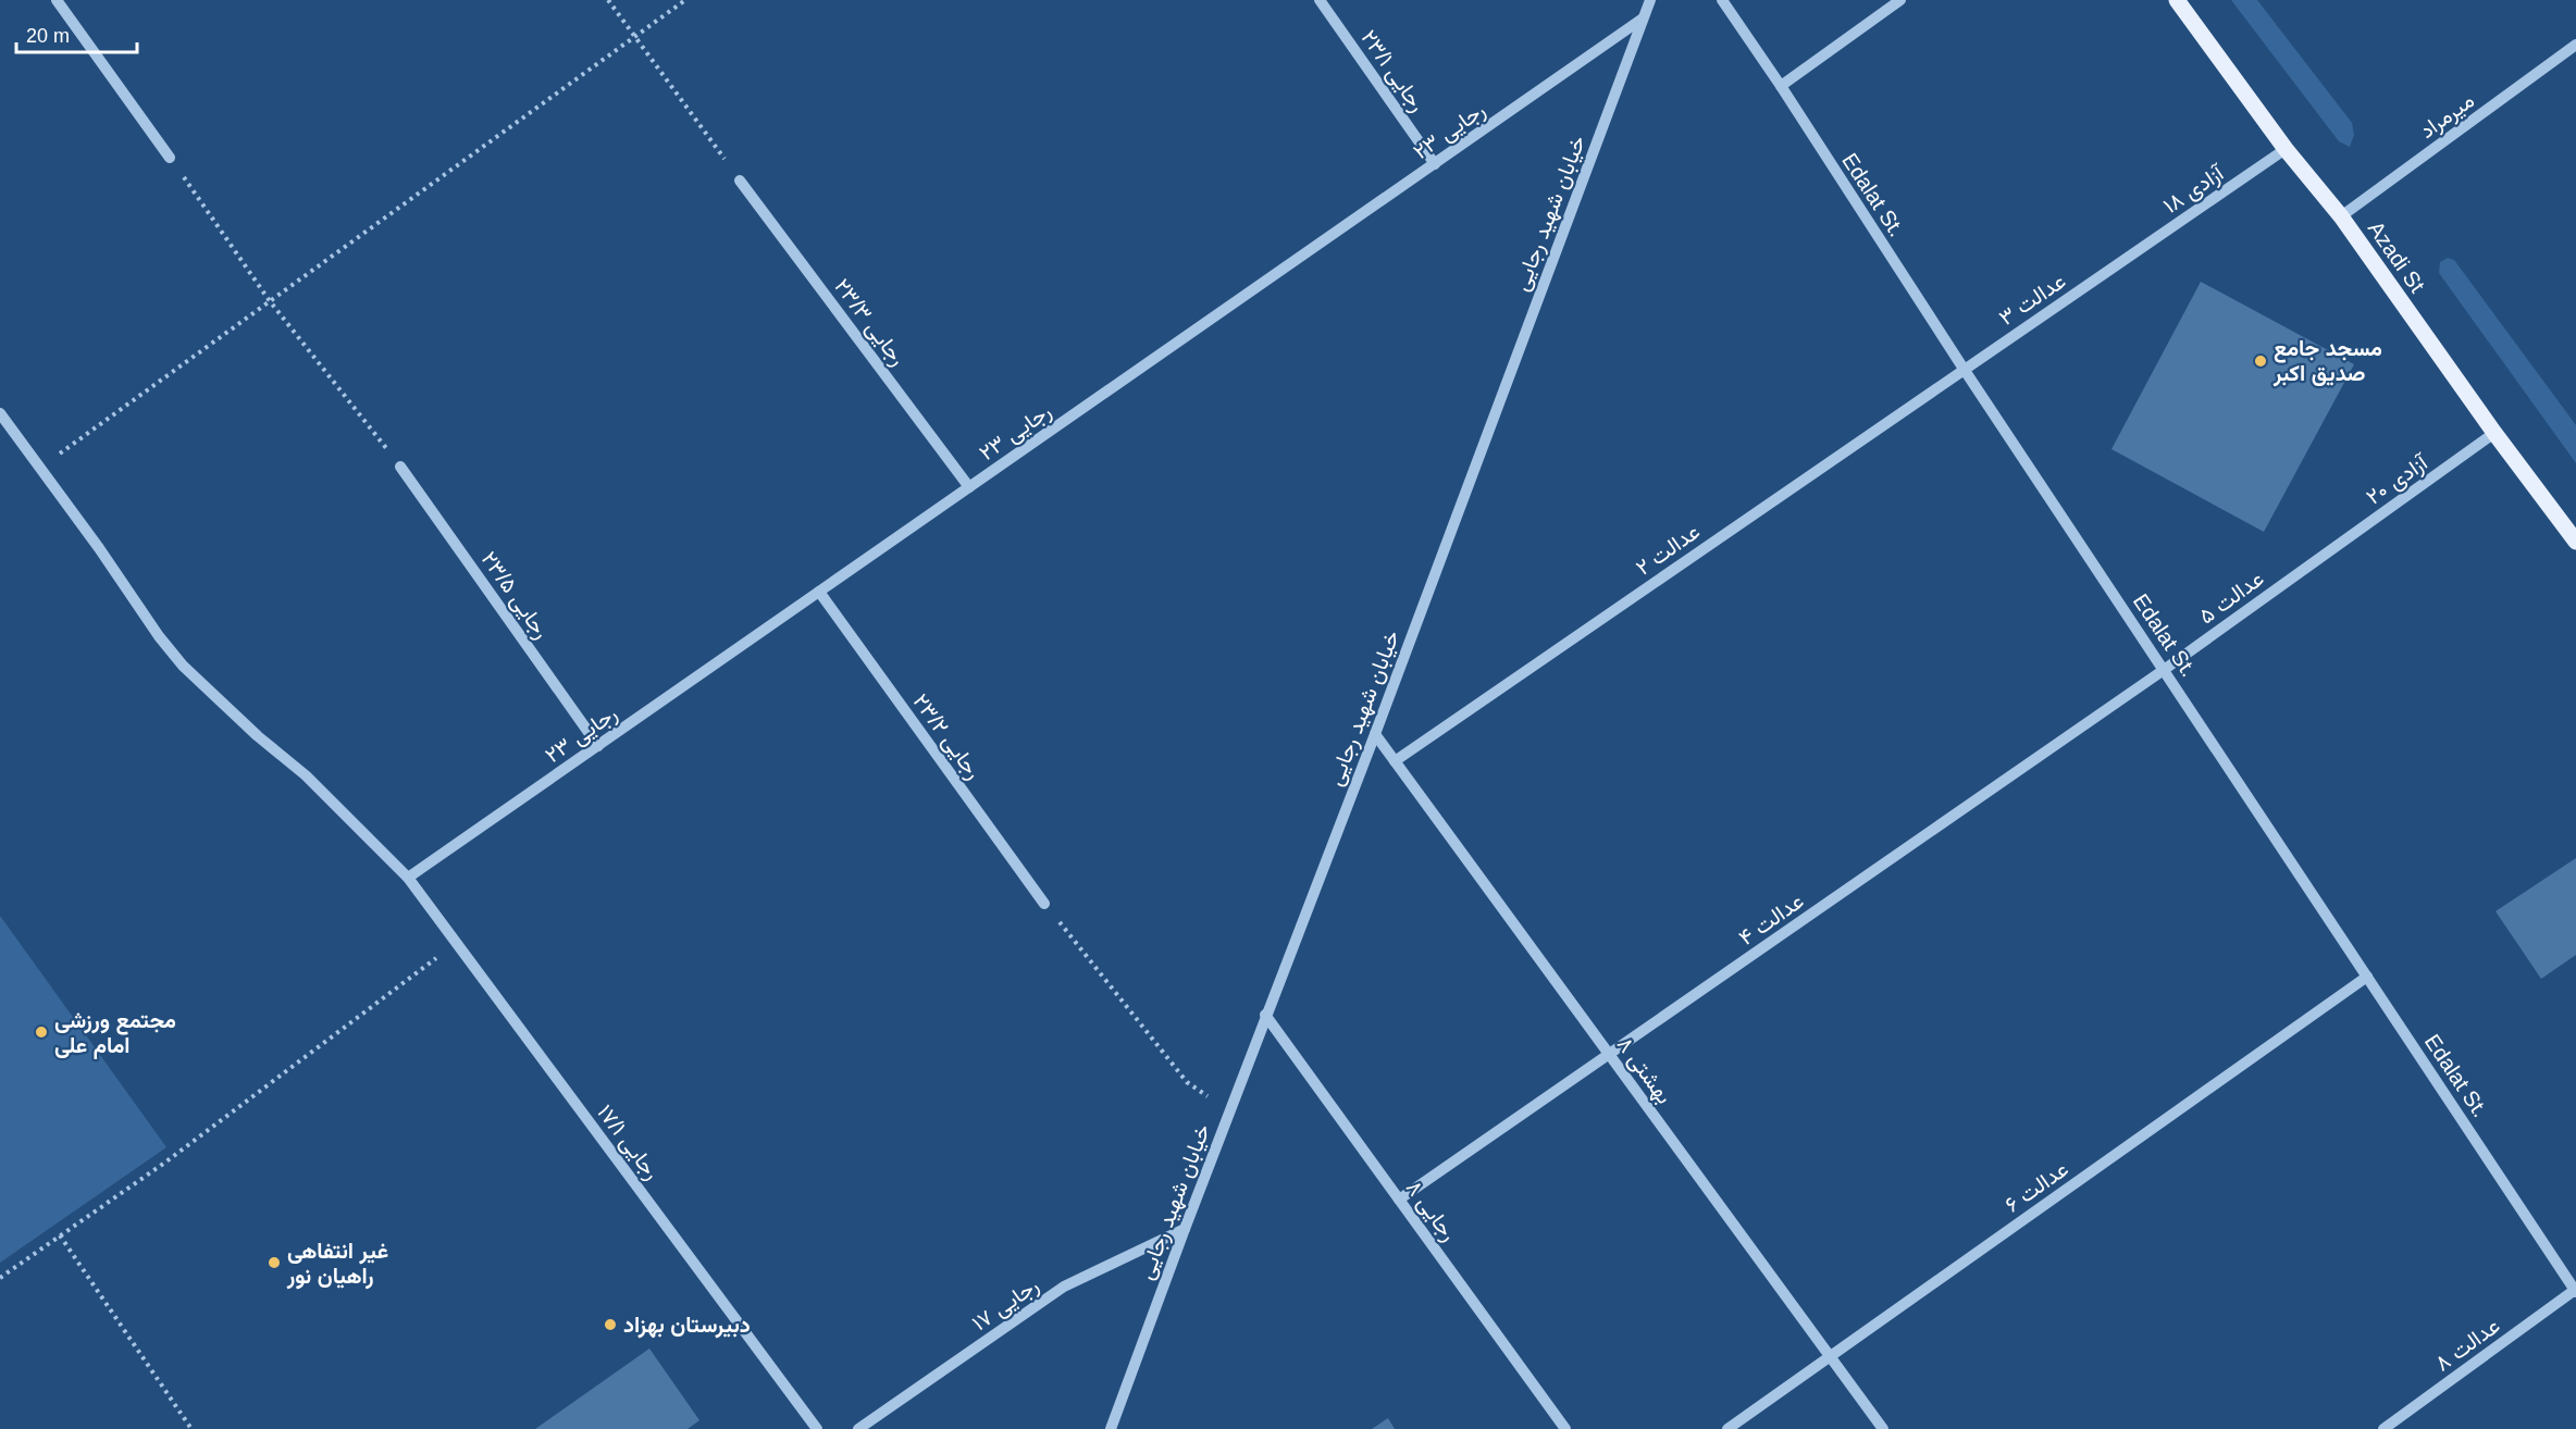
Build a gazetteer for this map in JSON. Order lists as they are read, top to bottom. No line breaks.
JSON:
{"streets":{"main road":["Azadi St"],"street":["رجایی ۲۳/۱","میرمراد","رجایی ۲۳","آزادی ۱۸","Edalat St.","خیابان شهید رجایی","عدالت ۳","رجایی ۲۳/۳","آزادی ۲۰","عدالت ۲","رجایی ۲۳/۵","عدالت ۵","رجایی ۲۳/۲","عدالت ۴","بهشتی ۸","رجایی ۱۷/۱","عدالت ۶","رجایی ۸","رجایی ۱۷","عدالت ۸"]},"crossings":[["رجایی ۲۳/۱","رجایی ۲۳"],["میرمراد","Azadi St"],["رجایی ۲۳","خیابان شهید رجایی"],["رجایی ۲۳","رجایی ۲۳/۳"],["رجایی ۲۳","رجایی ۲۳/۵"],["رجایی ۲۳","رجایی ۲۳/۲"],["رجایی ۲۳","رجایی ۱۷/۱"],["آزادی ۱۸","Azadi St"],["آزادی ۱۸","عدالت ۳"],["Edalat St.","عدالت ۳"],["Edalat St.","عدالت ۲"],["Edalat St.","عدالت ۵"],["Edalat St.","عدالت ۴"],["Edalat St.","عدالت ۶"],["Edalat St.","عدالت ۸"],["خیابان شهید رجایی","بهشتی ۸"],["خیابان شهید رجایی","رجایی ۸"],["خیابان شهید رجایی","رجایی ۱۷"],["Azadi St","آزادی ۲۰"],["عدالت ۳","عدالت ۲"],["آزادی ۲۰","عدالت ۵"],["عدالت ۲","بهشتی ۸"],["عدالت ۵","عدالت ۴"],["عدالت ۴","بهشتی ۸"],["عدالت ۴","رجایی ۸"],["بهشتی ۸","عدالت ۶"]],"places":["مسجد جامع صدیق اکبر","مجتمع ورزشی امام علی","غیر انتفاهی راهیان نور","دبیرستان بهزاد"],"scale_bar":"20 m"}
